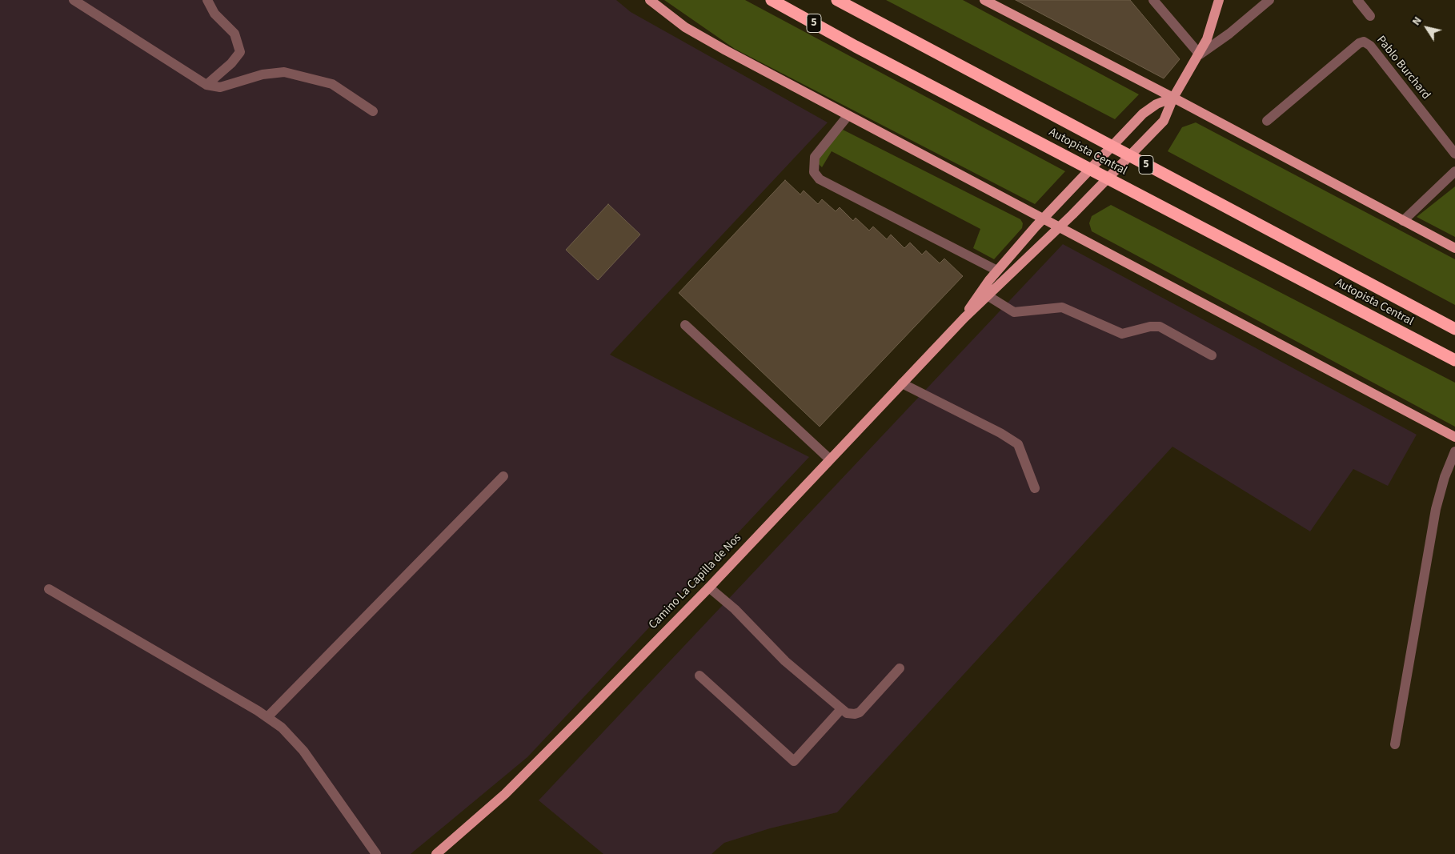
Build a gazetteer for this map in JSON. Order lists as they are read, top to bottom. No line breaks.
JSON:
{"streets":{"highway":["5","Autopista Central"],"main road":["Camino La Capilla de Nos"],"street":["Pablo Burchard"]},"north":"top left"}
